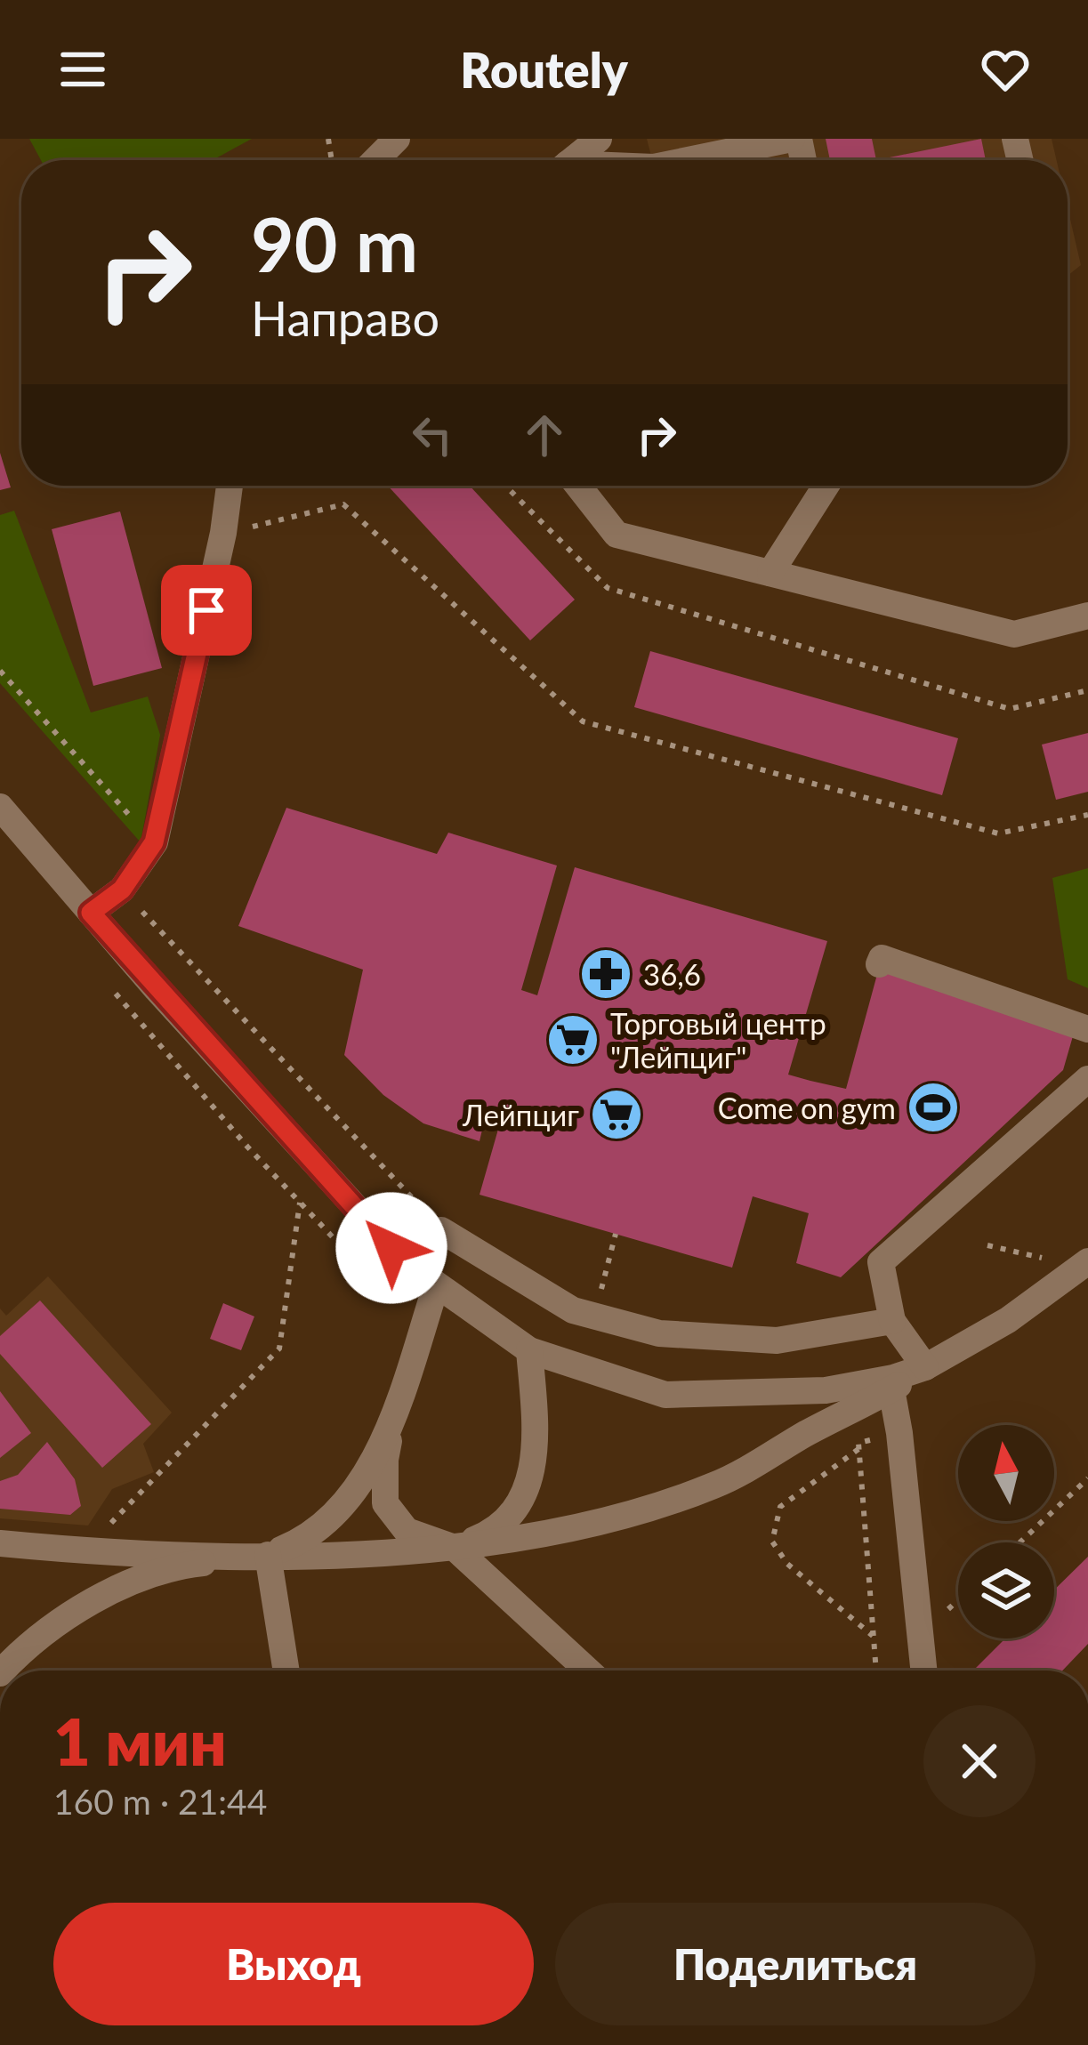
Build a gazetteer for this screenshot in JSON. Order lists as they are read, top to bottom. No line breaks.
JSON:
{"places":{"pharmacy":["36,6"],"supermarket":["Торговый центр \"Лейпциг\"","Лейпциг"],"sports":["Come on gym"]},"north":"top","page":{"header":"Routely","turn":["90 m","Направо"],"heading":["1 мин","160 m · 21:44"],"buttons":["Выход","Поделиться"]}}
